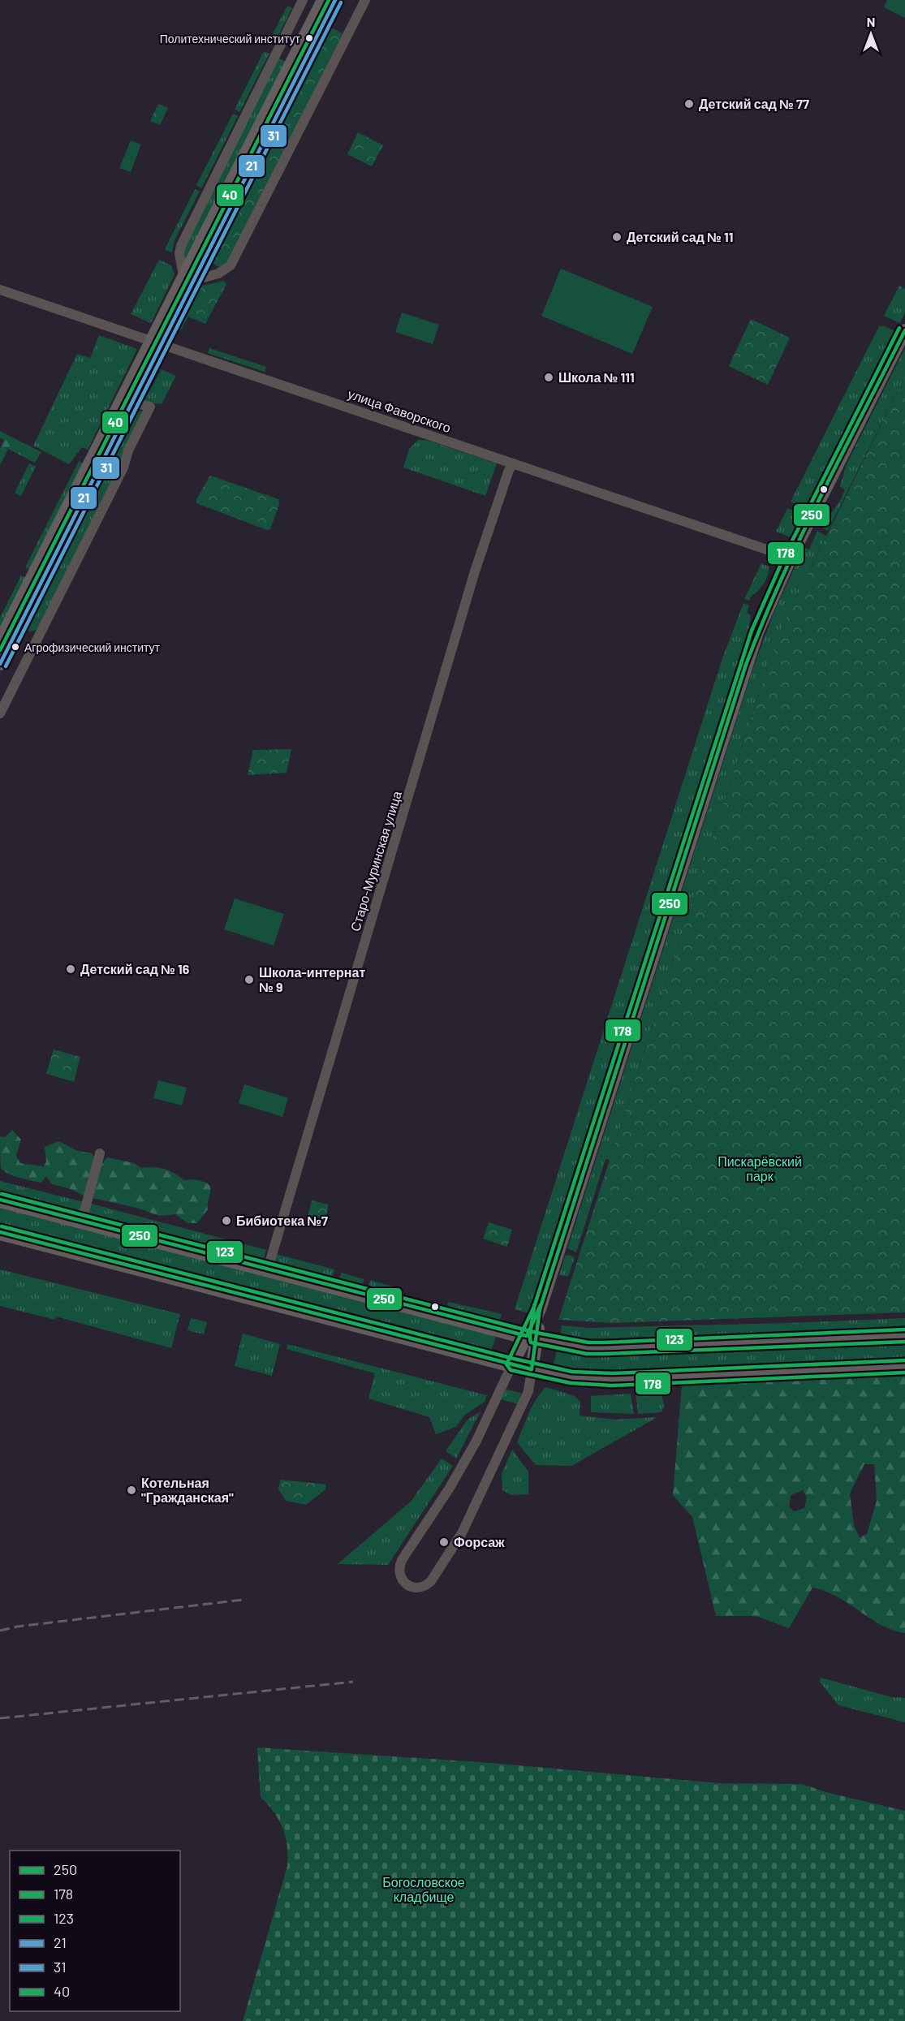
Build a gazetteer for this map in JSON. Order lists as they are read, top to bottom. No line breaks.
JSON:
{"streets":{"street":["улица Фаворского","Старо-Муринская улица"]},"crossings":[["улица Фаворского","Старо-Муринская улица"]],"parks":["Пискарёвский парк","Богословское кладбище"],"places":["Политехнический институт","Детский сад № 77","Детский сад № 11","Школа № 111","Агрофизический институт","Детский сад № 16","Школа-интернат № 9","Бибиотека №7","Котельная \"Гражданская\"","Форсаж"],"lines":["transit line 21","transit line 40","transit line 31","transit line 178","transit line 250","transit line 123"],"legend":["250","178","123","21","31","40"],"north":"top"}
